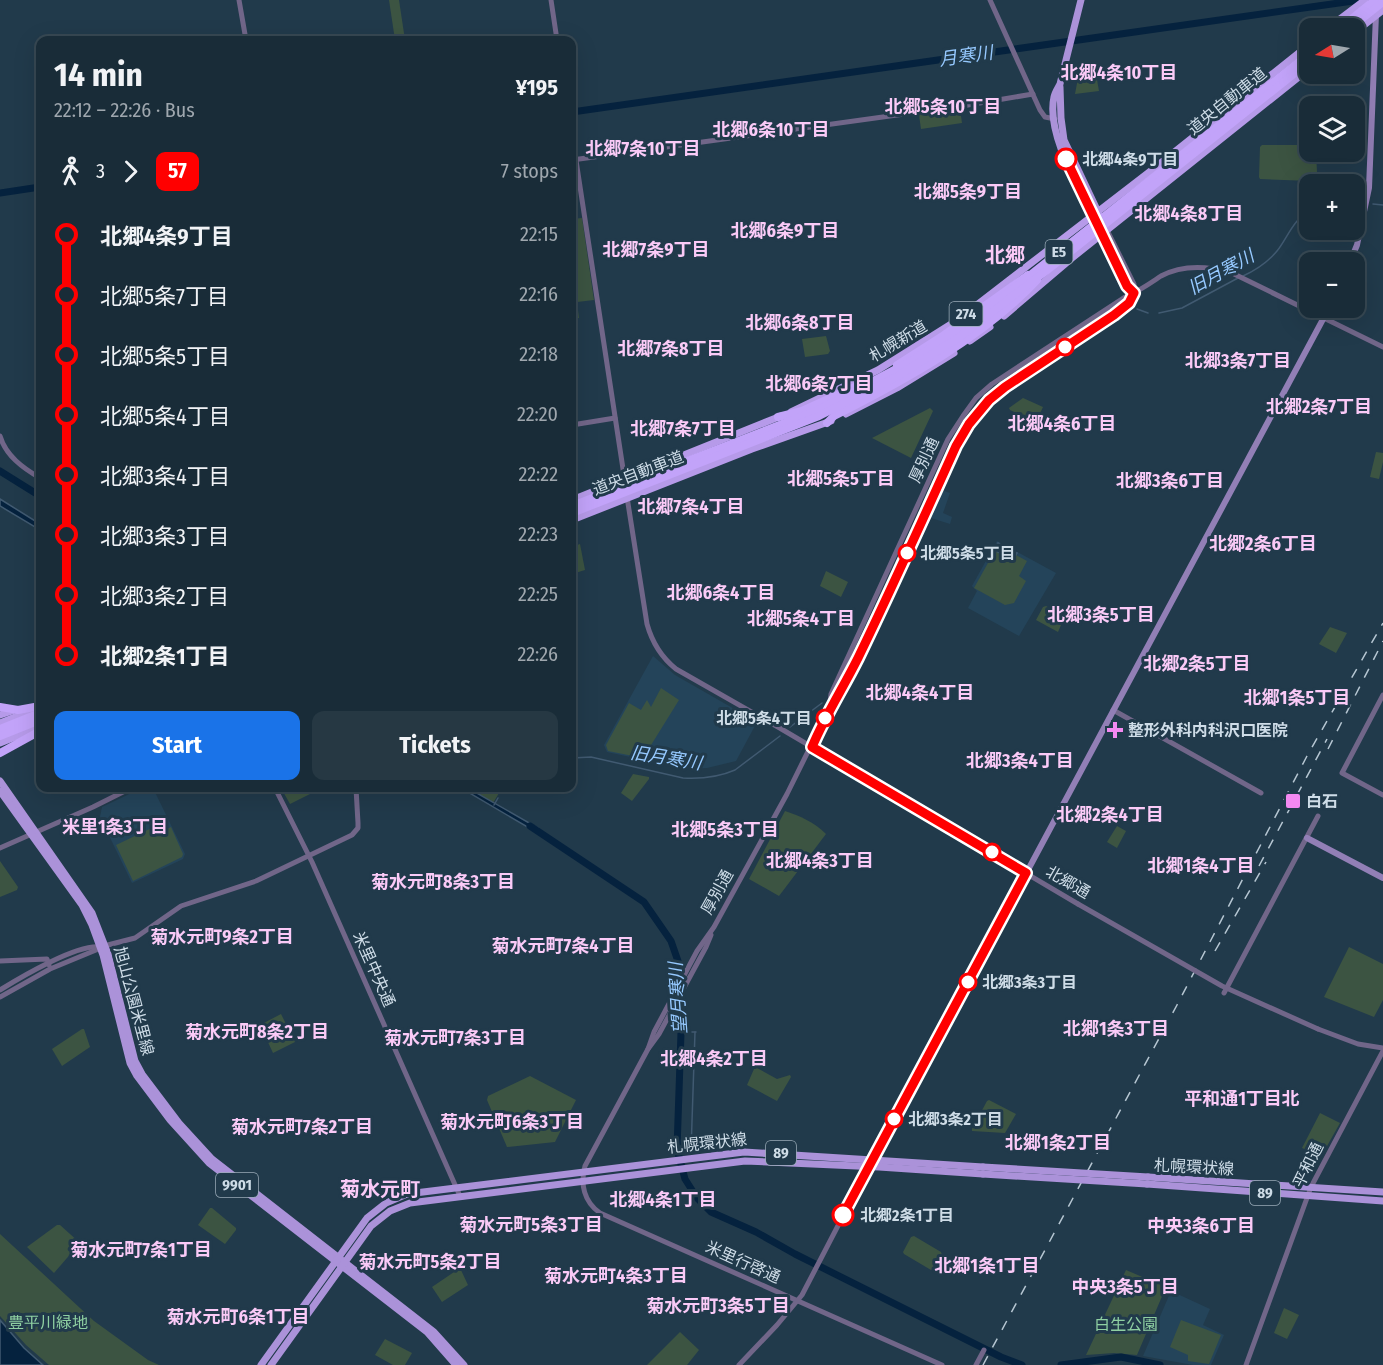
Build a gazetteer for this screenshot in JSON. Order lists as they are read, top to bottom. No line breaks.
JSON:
{"streets":{"highway":["道央自動車道","E5","274","札幌新道"],"main road":["旭山公園米里線","札幌環状線","89","9901"],"street":["厚別通","北郷通","米里中央通","平和通","米里行啓通"]},"crossings":[["274","北郷通"],["札幌新道","北郷通"],["厚別通","北郷通"],["厚別通","札幌環状線"],["厚別通","米里行啓通"],["北郷通","平和通"],["米里中央通","札幌環状線"],["旭山公園米里線","札幌環状線"],["札幌環状線","平和通"],["札幌環状線","米里行啓通"]],"districts":["北郷4条10丁目","北郷5条10丁目","北郷6条10丁目","北郷7条10丁目","北郷5条9丁目","北郷4条8丁目","北郷6条9丁目","北郷7条9丁目","北郷","北郷6条8丁目","北郷7条8丁目","北郷3条7丁目","北郷6条7丁目","北郷2条7丁目","北郷4条6丁目","北郷7条7丁目","北郷5条5丁目","北郷3条6丁目","北郷7条4丁目","北郷2条6丁目","北郷6条4丁目","北郷3条5丁目","北郷5条4丁目","北郷2条5丁目","北郷4条4丁目","北郷1条5丁目","北郷3条4丁目","北郷2条4丁目","米里1条3丁目","北郷5条3丁目","北郷4条3丁目","北郷1条4丁目","菊水元町8条3丁目","菊水元町9条2丁目","菊水元町7条4丁目","北郷1条3丁目","菊水元町8条2丁目","菊水元町7条3丁目","北郷4条2丁目","平和通1丁目北","菊水元町6条3丁目","菊水元町7条2丁目","北郷1条2丁目","菊水元町","北郷4条1丁目","菊水元町5条3丁目","中央3条6丁目","菊水元町7条1丁目","菊水元町5条2丁目","北郷1条1丁目","菊水元町4条3丁目","中央3条5丁目","菊水元町3条5丁目","菊水元町6条1丁目"],"water":["月寒川","旧月寒川","望月寒川"],"parks":["豊平川緑地","白生公園"],"places":{"other":["北郷4条9丁目","北郷5条5丁目","北郷5条4丁目","北郷3条3丁目","北郷3条2丁目","北郷2条1丁目"],"health":["整形外科内科沢口医院"],"transit":["白石"]},"lines":["bus line 57"],"north":"left","page":{"map_buttons":["+","−"],"heading":["14 min","22:12 – 22:26 · Bus","¥195"],"legs":["3","57","7 stops"],"list":[{"name":"北郷4条9丁目","value":"22:15"},{"name":"北郷5条7丁目","value":"22:16"},{"name":"北郷5条5丁目","value":"22:18"},{"name":"北郷5条4丁目","value":"22:20"},{"name":"北郷3条4丁目","value":"22:22"},{"name":"北郷3条3丁目","value":"22:23"},{"name":"北郷3条2丁目","value":"22:25"},{"name":"北郷2条1丁目","value":"22:26"}],"buttons":["Start","Tickets"]}}
